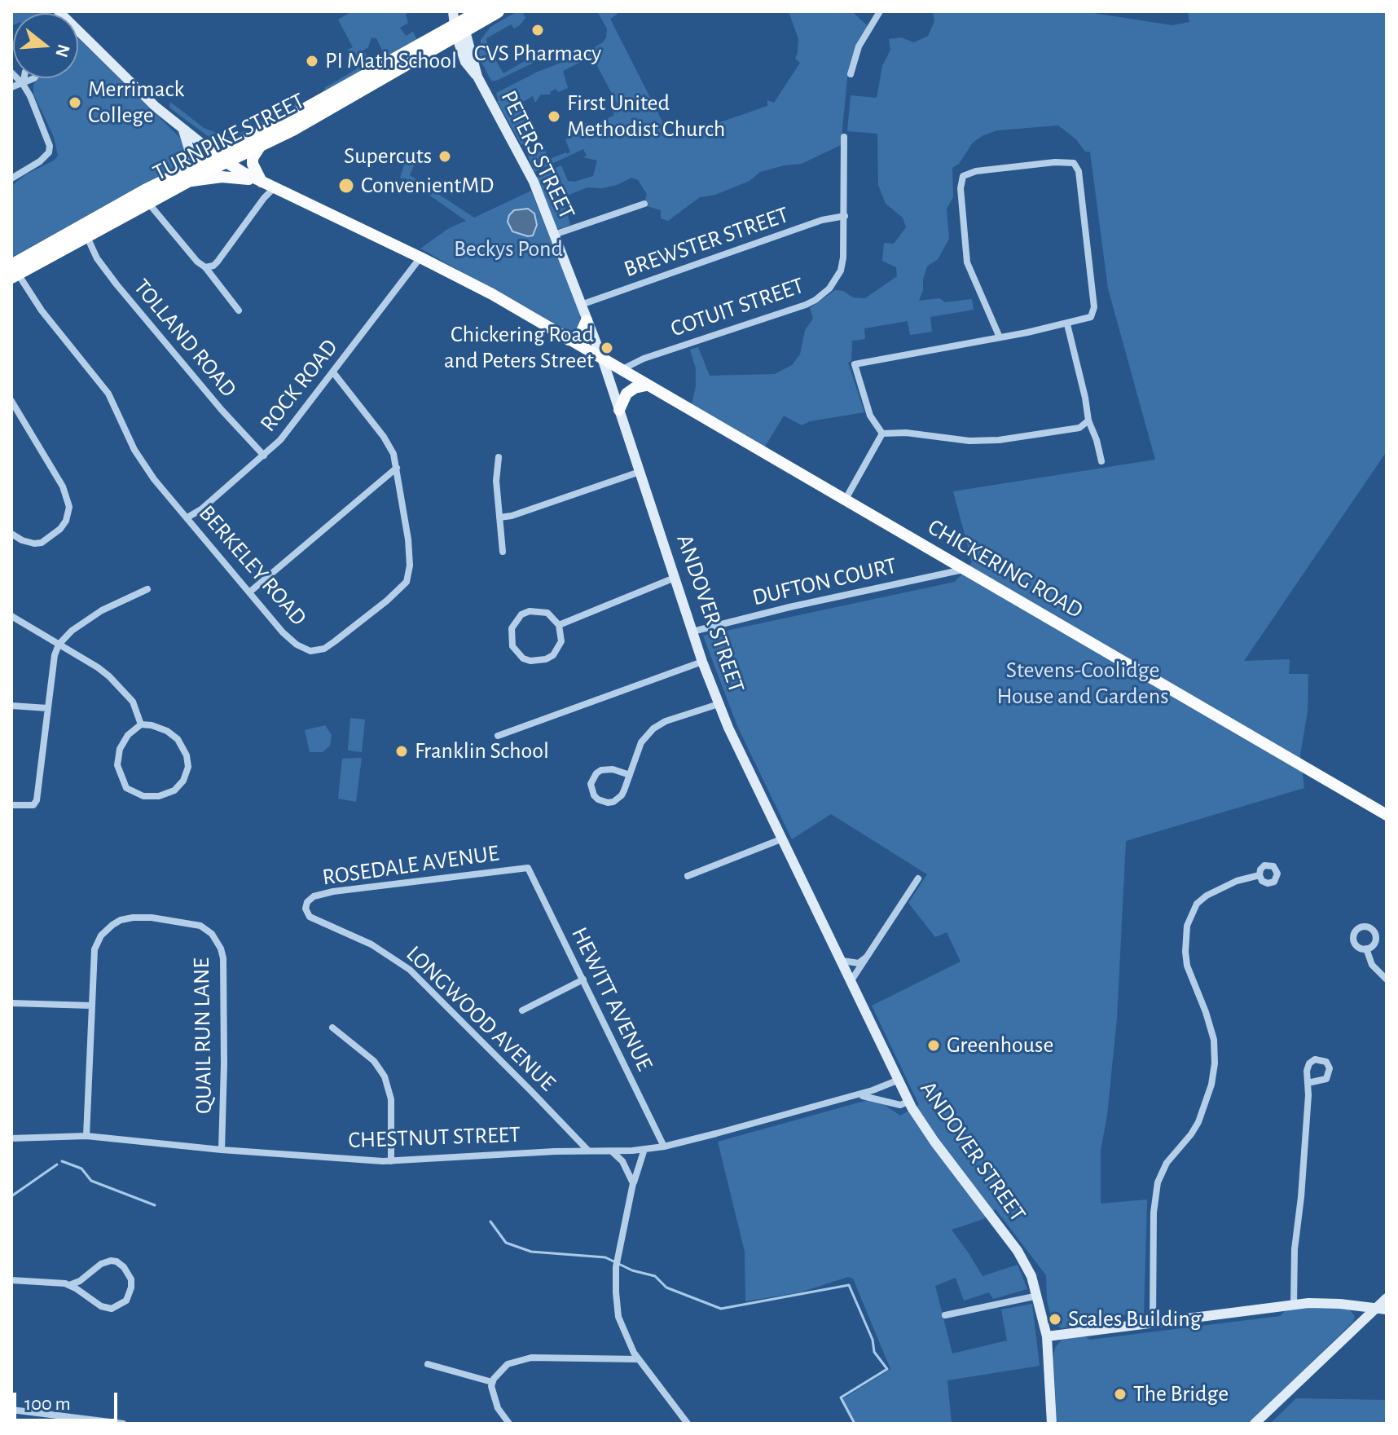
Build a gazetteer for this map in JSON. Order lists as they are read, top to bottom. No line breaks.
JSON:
{"streets":{"highway":["TURNPIKE STREET"],"main road":["PETERS STREET","CHICKERING ROAD","ANDOVER STREET"],"street":["BREWSTER STREET","COTUIT STREET","TOLLAND ROAD","ROCK ROAD","BERKELEY ROAD","DUFTON COURT","ROSEDALE AVENUE","HEWITT AVENUE","LONGWOOD AVENUE","QUAIL RUN LANE","CHESTNUT STREET"]},"crossings":[["TURNPIKE STREET","PETERS STREET"],["TURNPIKE STREET","TOLLAND ROAD"],["TURNPIKE STREET","BERKELEY ROAD"],["PETERS STREET","BREWSTER STREET"],["PETERS STREET","CHICKERING ROAD"],["PETERS STREET","ANDOVER STREET"],["BREWSTER STREET","COTUIT STREET"],["COTUIT STREET","CHICKERING ROAD"],["TOLLAND ROAD","ROCK ROAD"],["ROCK ROAD","BERKELEY ROAD"],["CHICKERING ROAD","DUFTON COURT"],["CHICKERING ROAD","ANDOVER STREET"],["DUFTON COURT","ANDOVER STREET"],["ANDOVER STREET","CHESTNUT STREET"],["ROSEDALE AVENUE","HEWITT AVENUE"],["ROSEDALE AVENUE","LONGWOOD AVENUE"],["HEWITT AVENUE","CHESTNUT STREET"],["LONGWOOD AVENUE","CHESTNUT STREET"],["QUAIL RUN LANE","CHESTNUT STREET"]],"parks":["Beckys Pond","Stevens-Coolidge House and Gardens"],"places":["CVS Pharmacy","PI Math School","Merrimack College","First United Methodist Church","Supercuts","ConvenientMD","Chickering Road and Peters Street","Franklin School","Greenhouse","Scales Building","The Bridge"],"scale_bar":"100 m","north":"right"}
